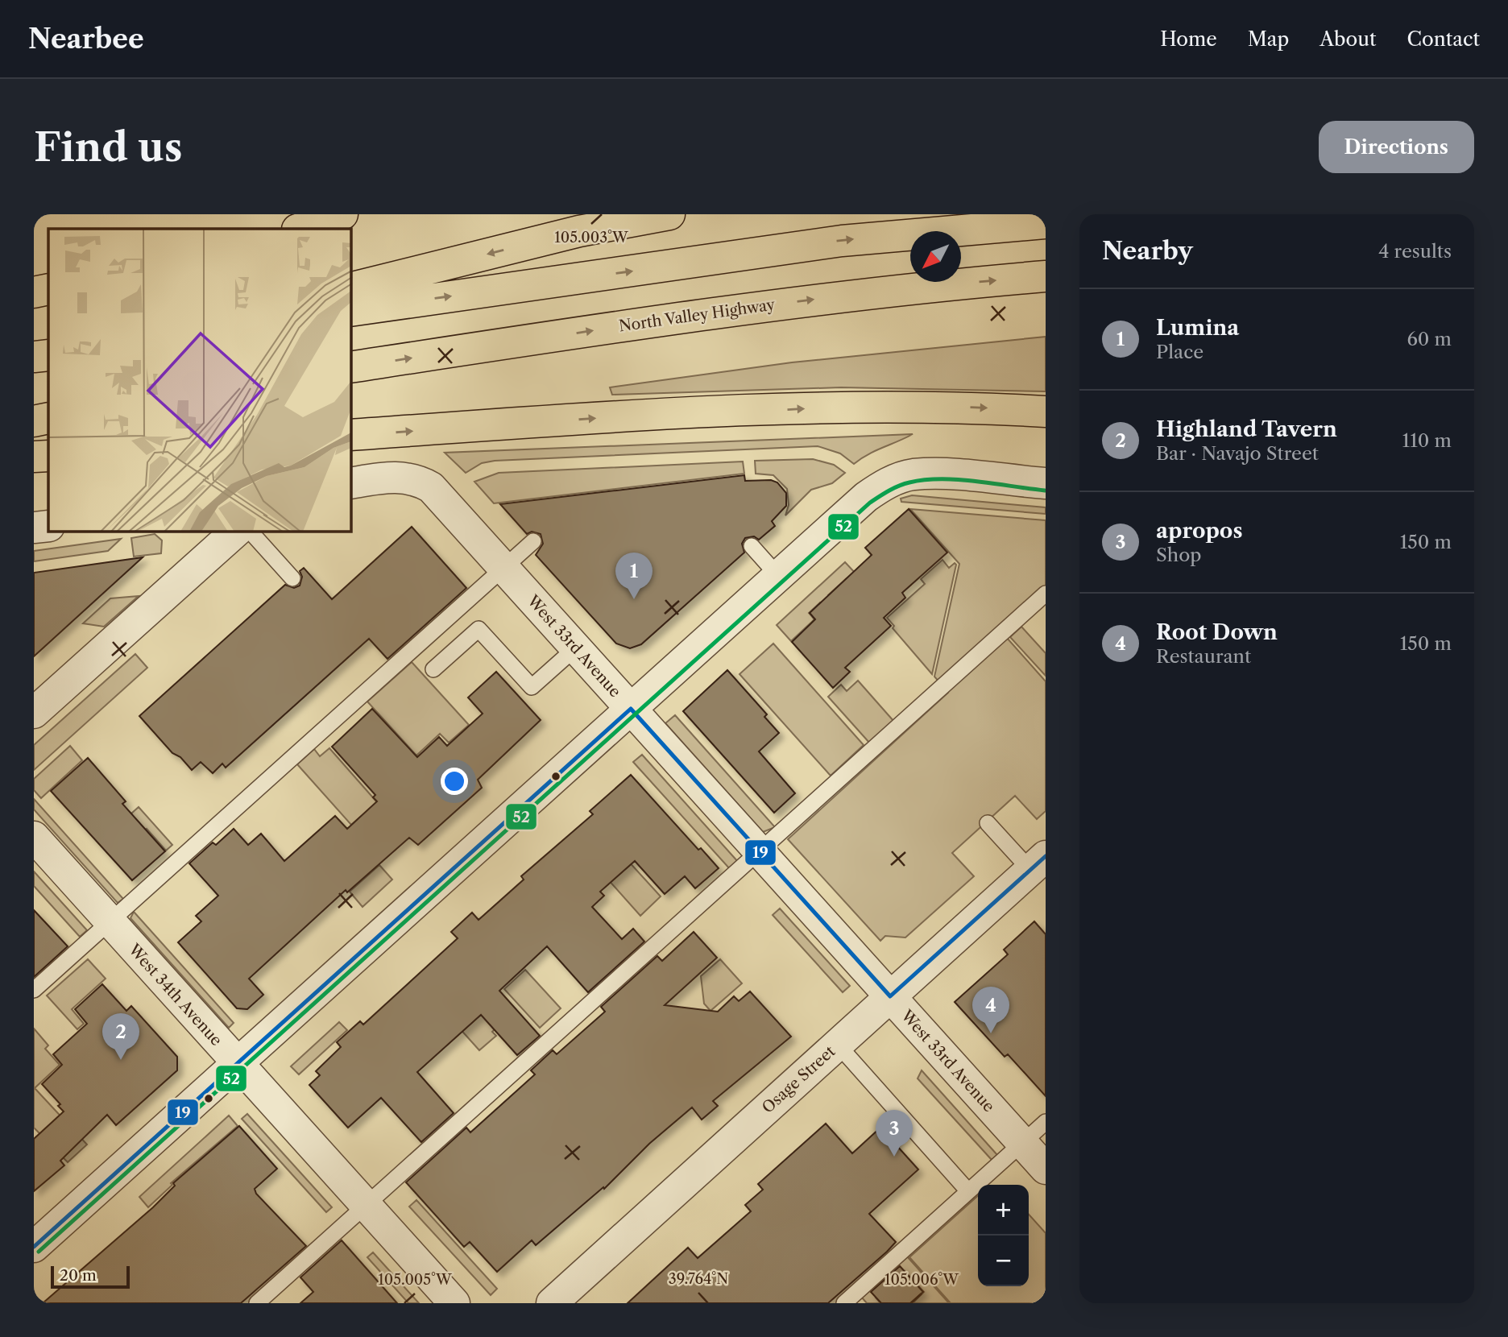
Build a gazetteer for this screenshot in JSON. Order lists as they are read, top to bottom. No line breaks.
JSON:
{"streets":{"highway":["North Valley Highway"],"street":["West 33rd Avenue","West 34th Avenue","Osage Street"]},"crossings":[["West 33rd Avenue","Osage Street"]],"lines":["transit line 52","transit line 19"],"scale_bar":"20 m","north":"bottom left","page":{"header":"Nearbee","nav":["Home","Map","About","Contact"],"buttons":"Directions","title":"Find us","heading":["Nearby","4 results"],"list":[{"mark":"1","name":"Lumina","note":"Place","value":"60 m"},{"mark":"2","name":"Highland Tavern","note":"Bar · Navajo Street","value":"110 m"},{"mark":"3","name":"apropos","note":"Shop","value":"150 m"},{"mark":"4","name":"Root Down","note":"Restaurant","value":"150 m"}],"pins":["1","4","2","3"],"map_buttons":["+","−"],"scale":"20 m"},"coordinates":["105.003°W","39.764°N","105.005°W","105.006°W"]}
